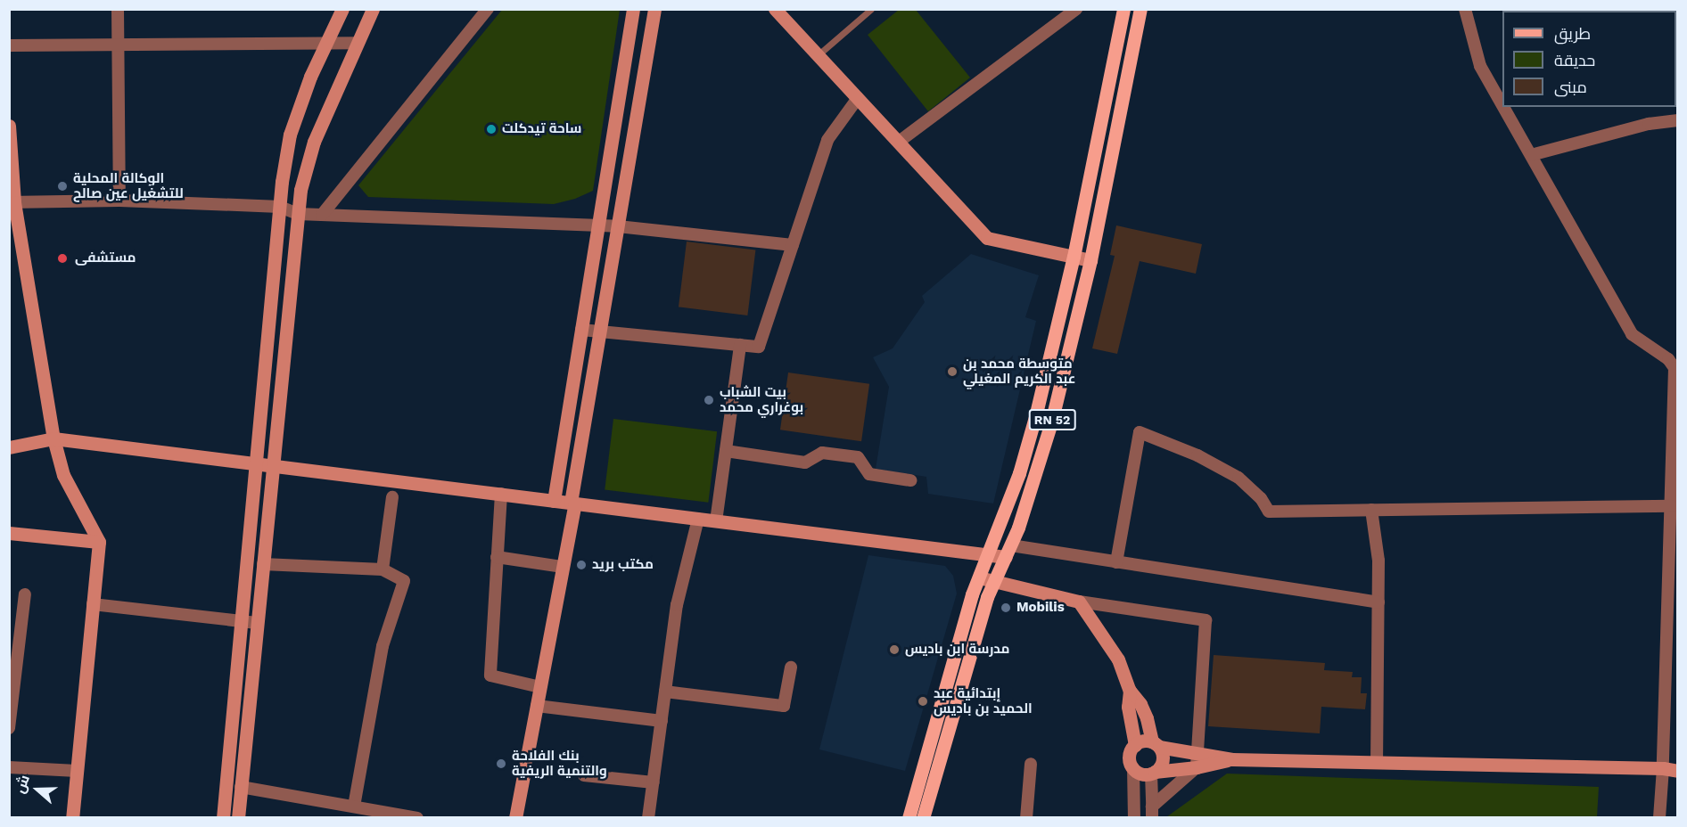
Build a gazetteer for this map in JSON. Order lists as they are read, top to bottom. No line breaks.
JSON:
{"streets":{"main road":["RN 52"]},"places":["ساحة تيدكلت","الوكالة المحلية للتشغيل عين صالح","مستشفى","متوسطة محمد بن عبد الكريم المغيلي","بيت الشباب بوغراري محمد","مكتب بريد","Mobilis","مدرسة ابن باديس","إبتدائية عبد الحميد بن باديس","بنك الفلاحة والتنمية الريفية"],"legend":["طريق","حديقة","مبنى"],"north":"left"}
